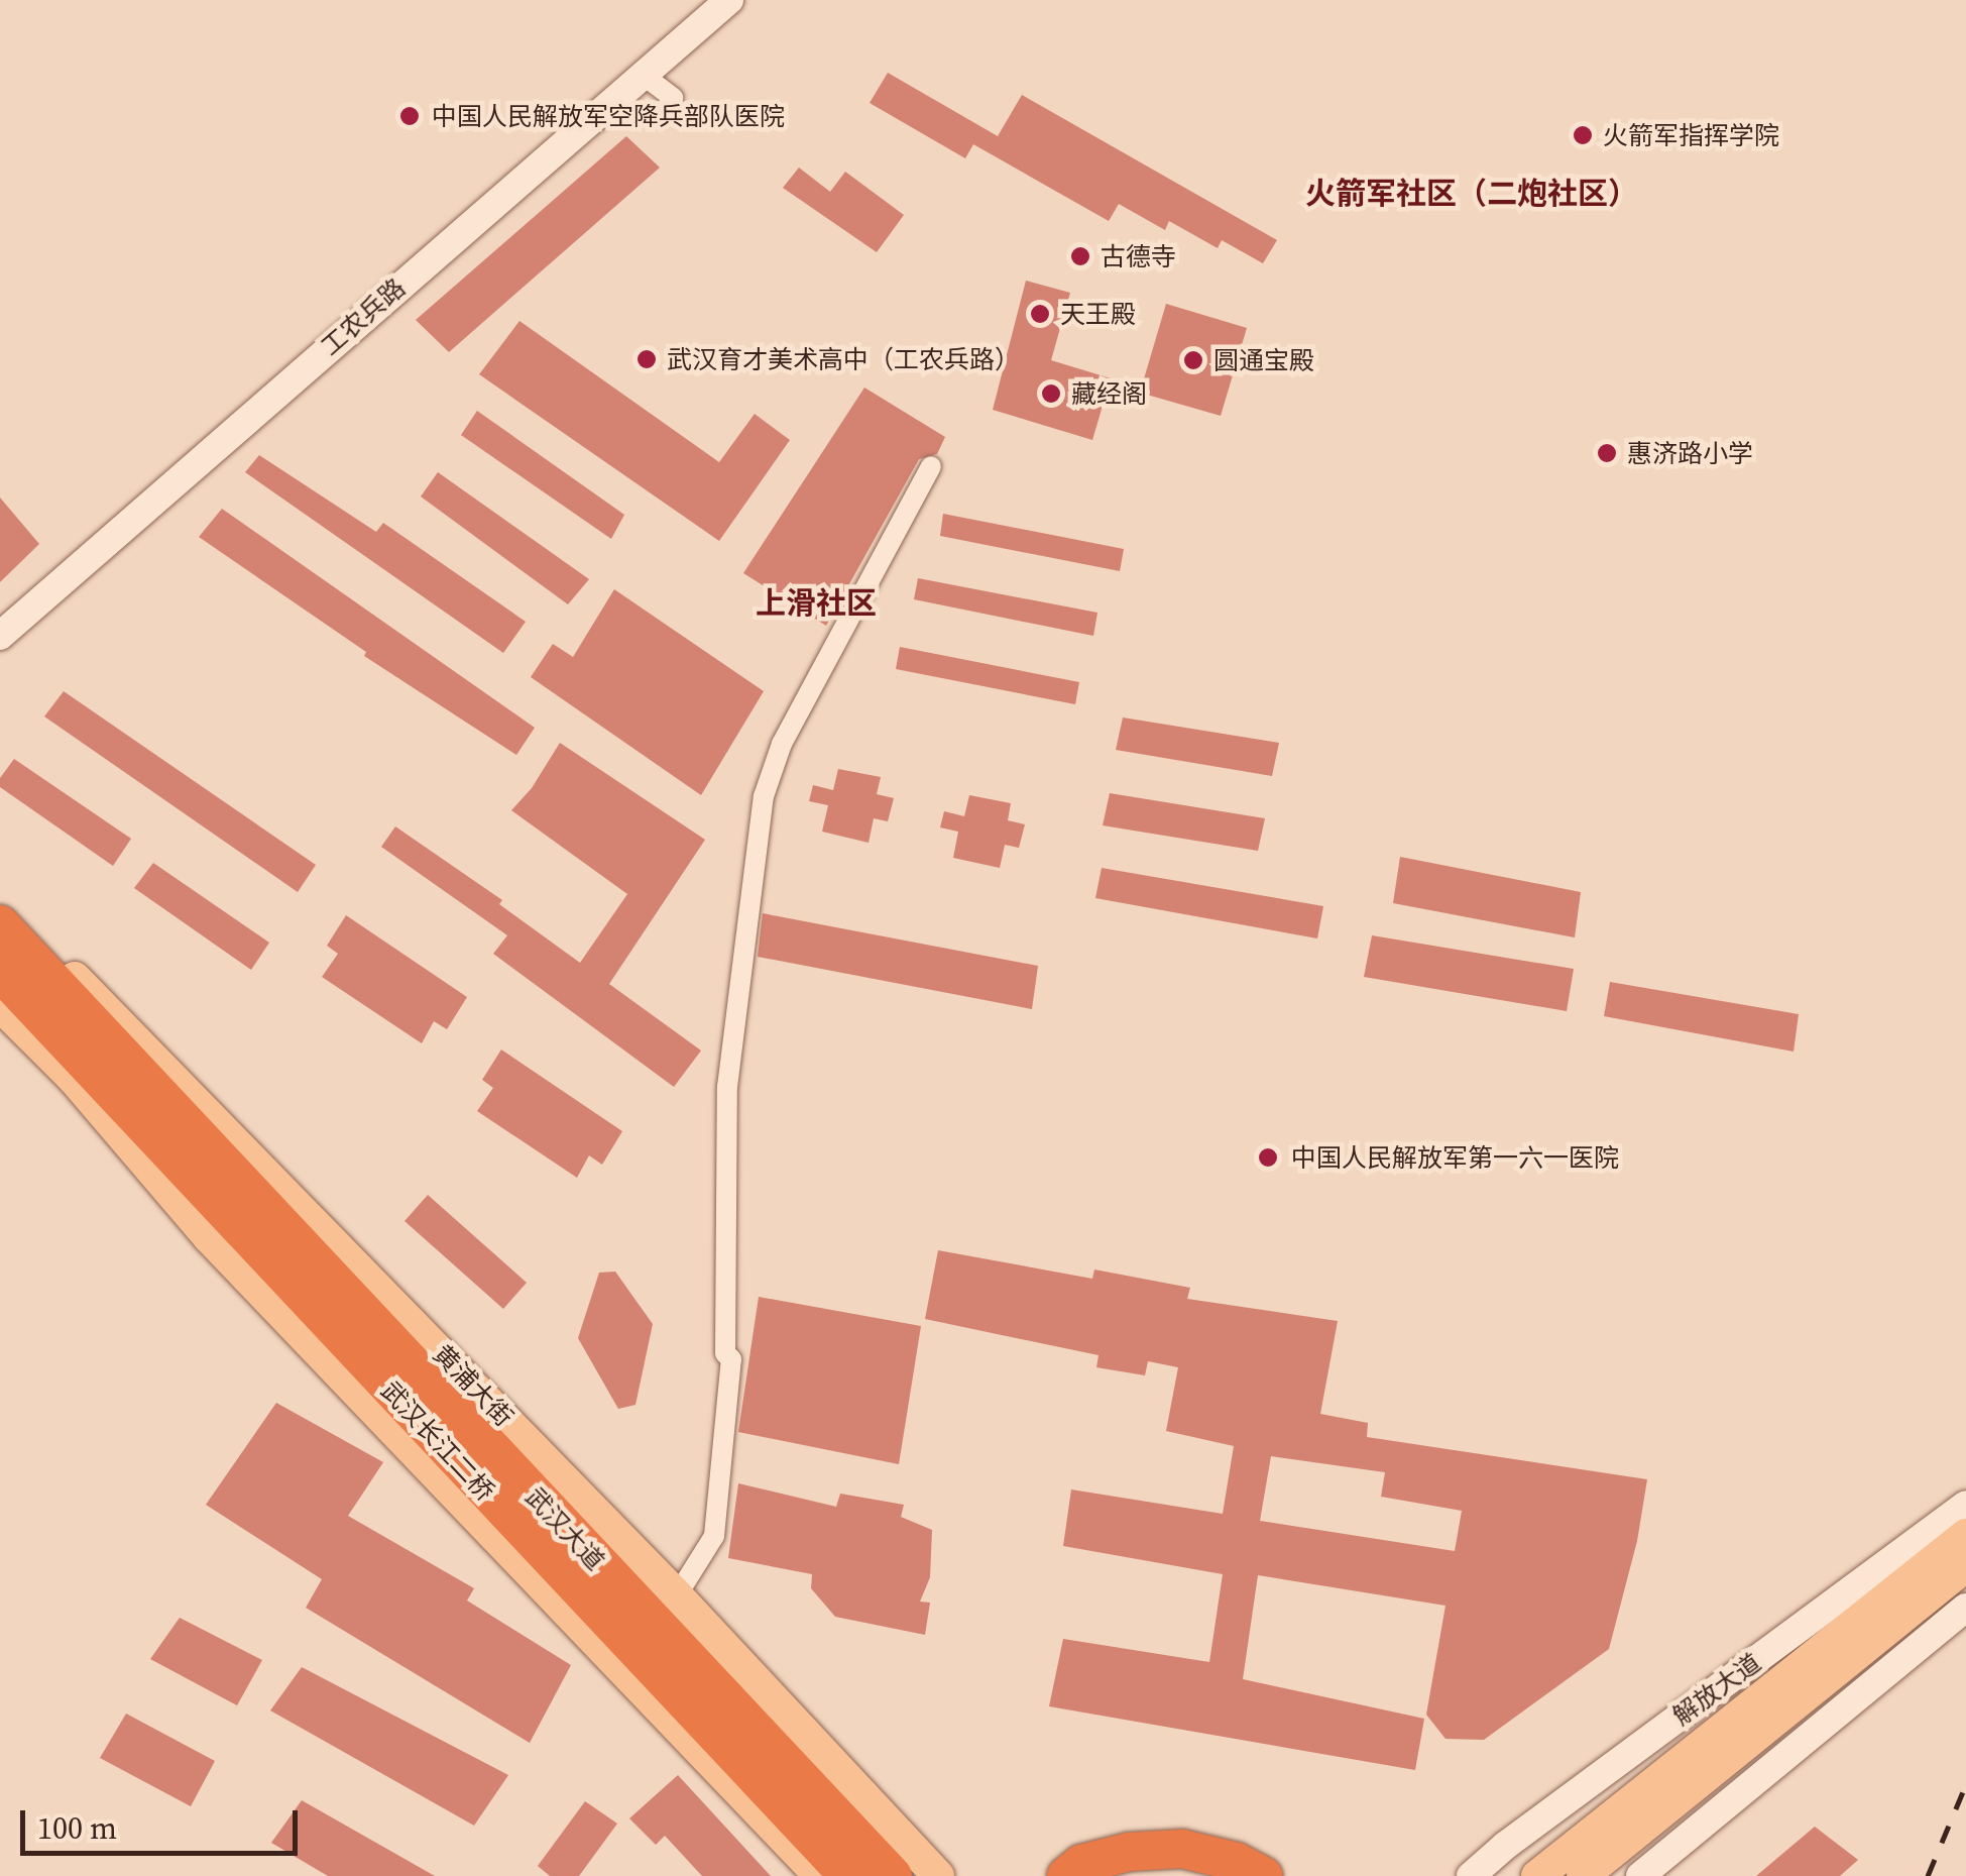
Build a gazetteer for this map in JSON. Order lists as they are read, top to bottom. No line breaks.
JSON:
{"streets":{"highway":["武汉长江二桥","武汉大道"],"main road":["黄浦大街","解放大道"],"street":["工农兵路"]},"crossings":[["武汉长江二桥","武汉大道"]],"districts":["火箭军社区（二炮社区）","上滑社区"],"places":["中国人民解放军空降兵部队医院","火箭军指挥学院","古德寺","天王殿","武汉育才美术高中（工农兵路）","圆通宝殿","藏经阁","惠济路小学","中国人民解放军第一六一医院"],"scale_bar":"100 m"}
